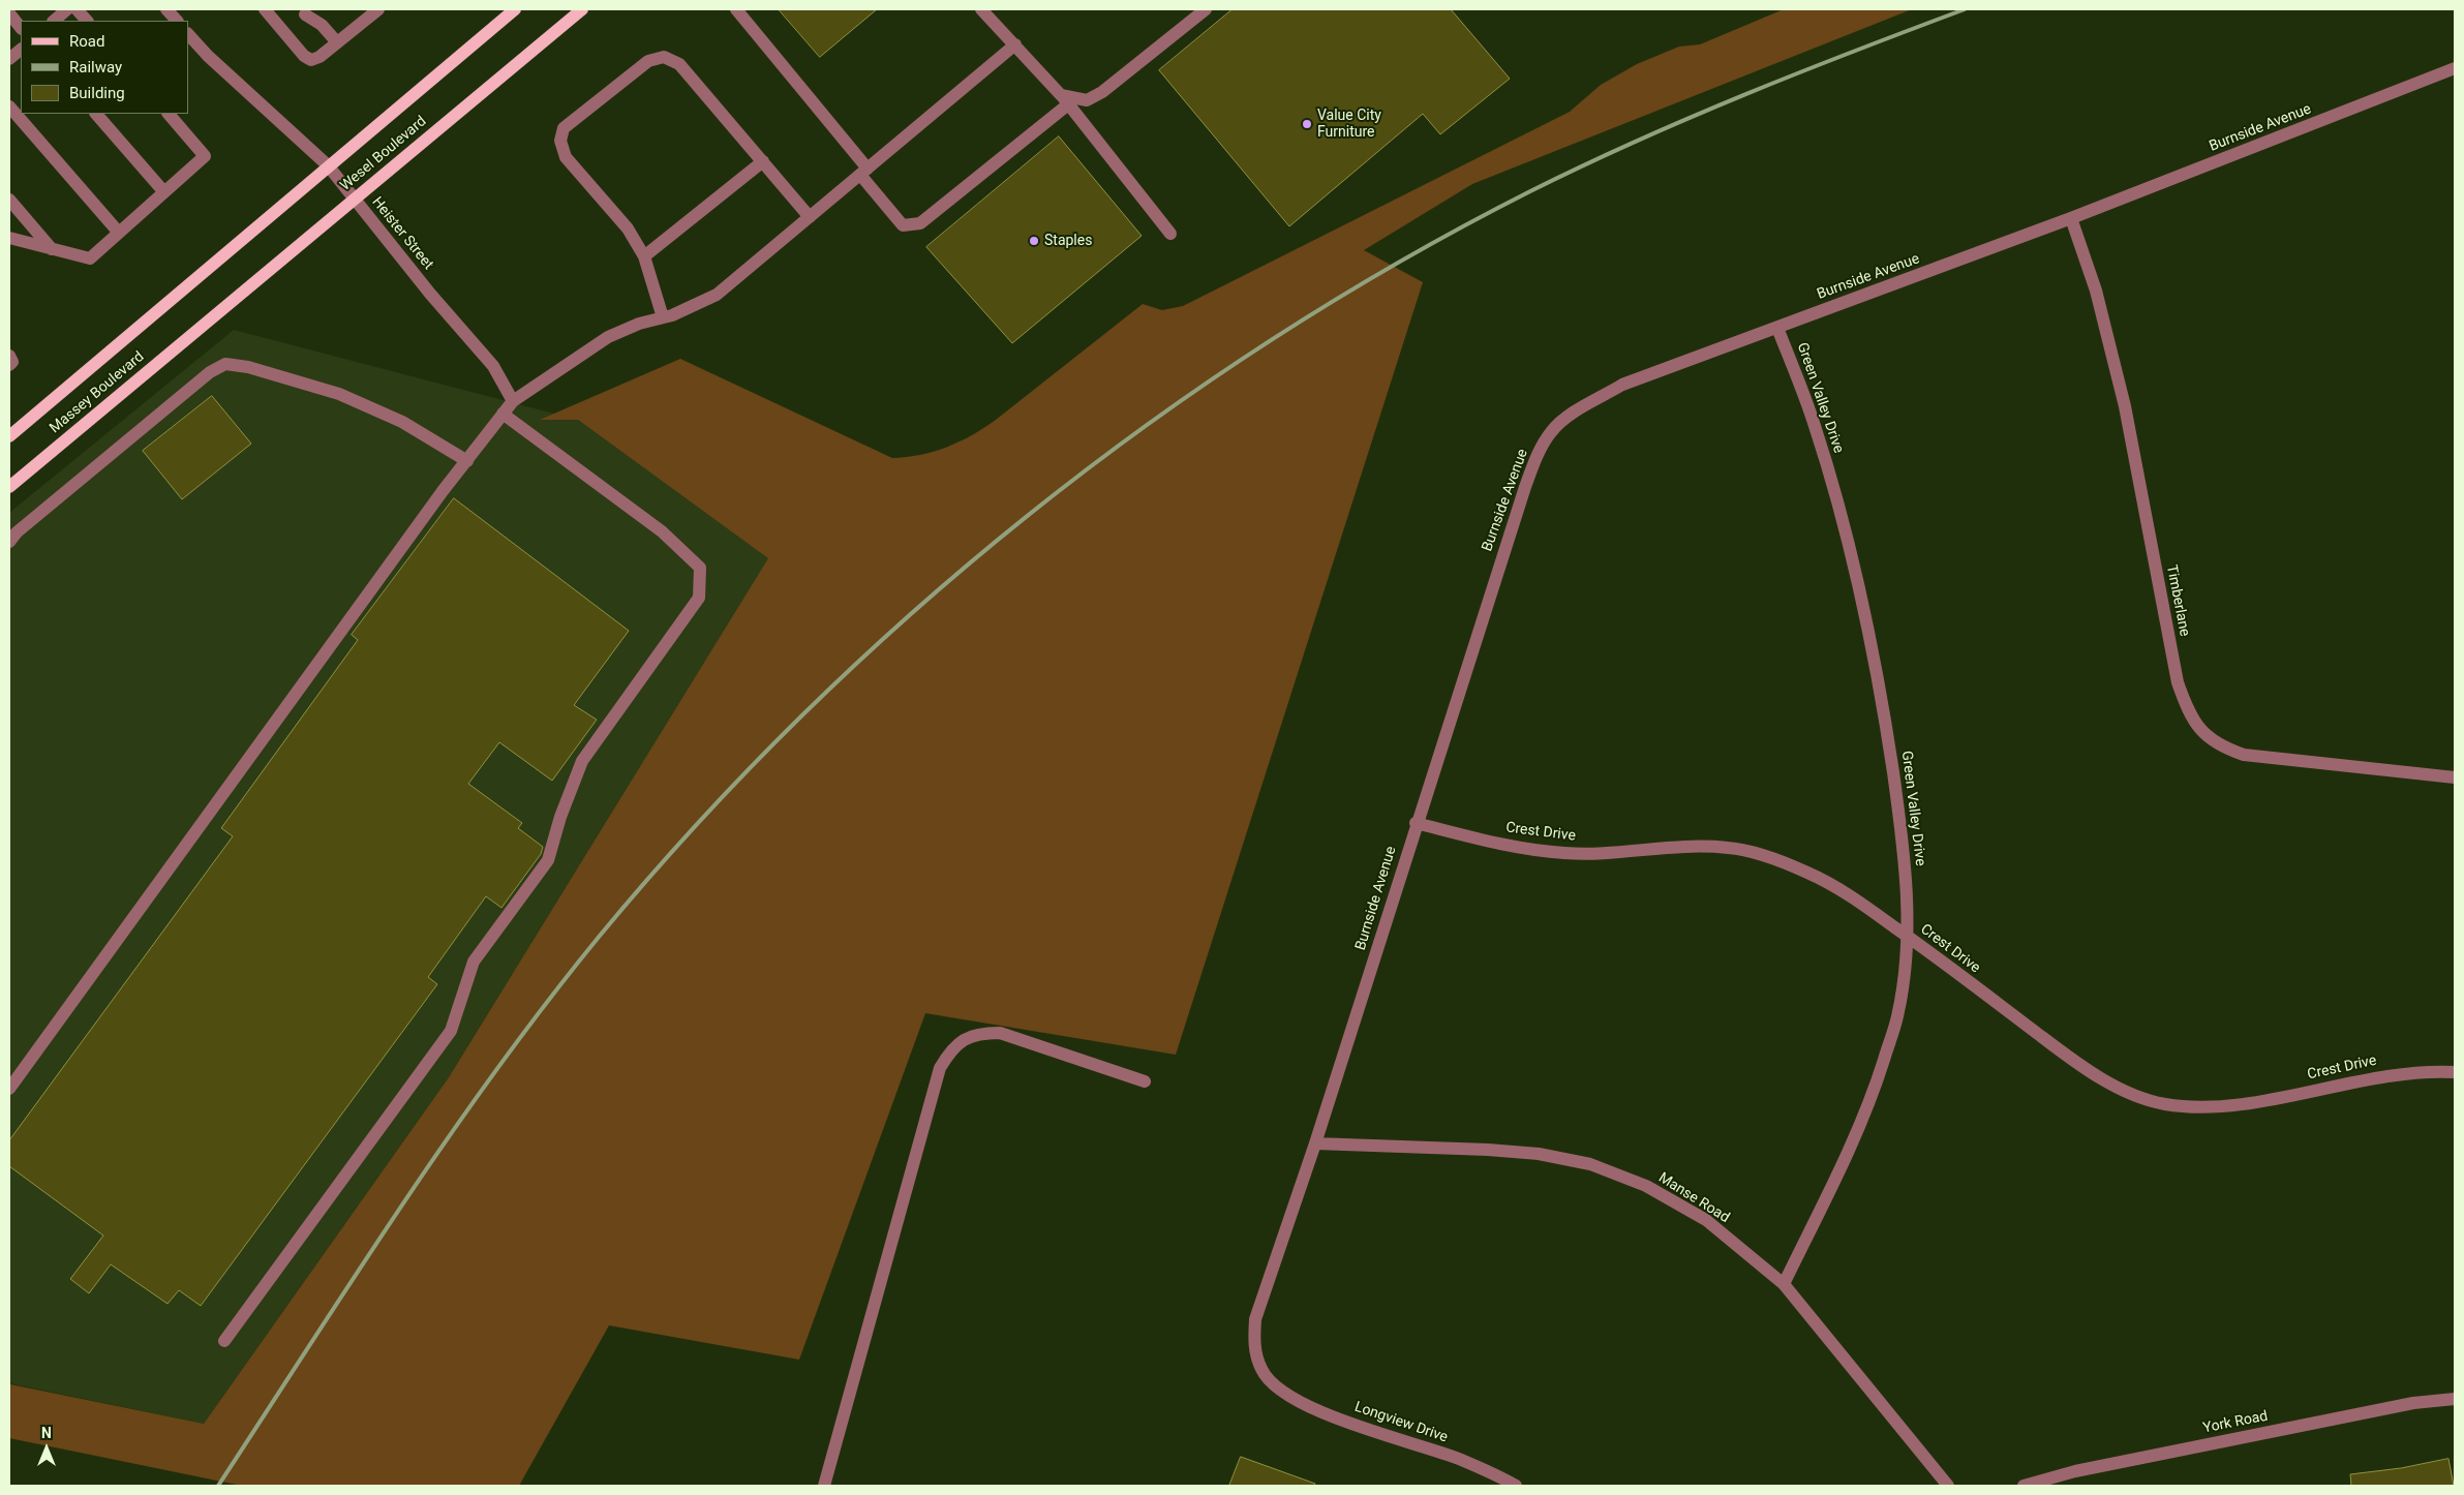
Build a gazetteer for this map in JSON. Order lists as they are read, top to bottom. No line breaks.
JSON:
{"streets":{"main road":["Wesel Boulevard","Massey Boulevard"],"street":["Burnside Avenue","Heister Street","Green Valley Drive","Timberlane","Crest Drive","Manse Road","Longview Drive","York Road"]},"crossings":[["Burnside Avenue","Green Valley Drive"],["Burnside Avenue","Timberlane"],["Burnside Avenue","Crest Drive"],["Burnside Avenue","Manse Road"],["Burnside Avenue","Longview Drive"],["Wesel Boulevard","Heister Street"],["Wesel Boulevard","Massey Boulevard"],["Green Valley Drive","Crest Drive"],["Green Valley Drive","Manse Road"]],"places":["Value City Furniture","Staples"],"legend":["Road","Railway","Building"],"north":"top"}
